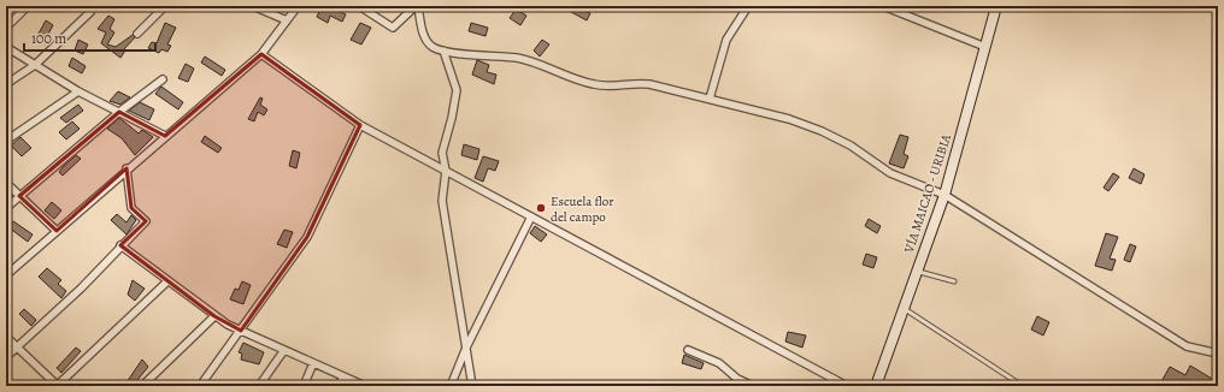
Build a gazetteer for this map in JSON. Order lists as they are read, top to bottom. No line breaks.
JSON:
{"streets":{"street":["VÍA MAICAO - URIBIA"]},"places":["Escuela flor del campo"],"scale_bar":"100 m"}
